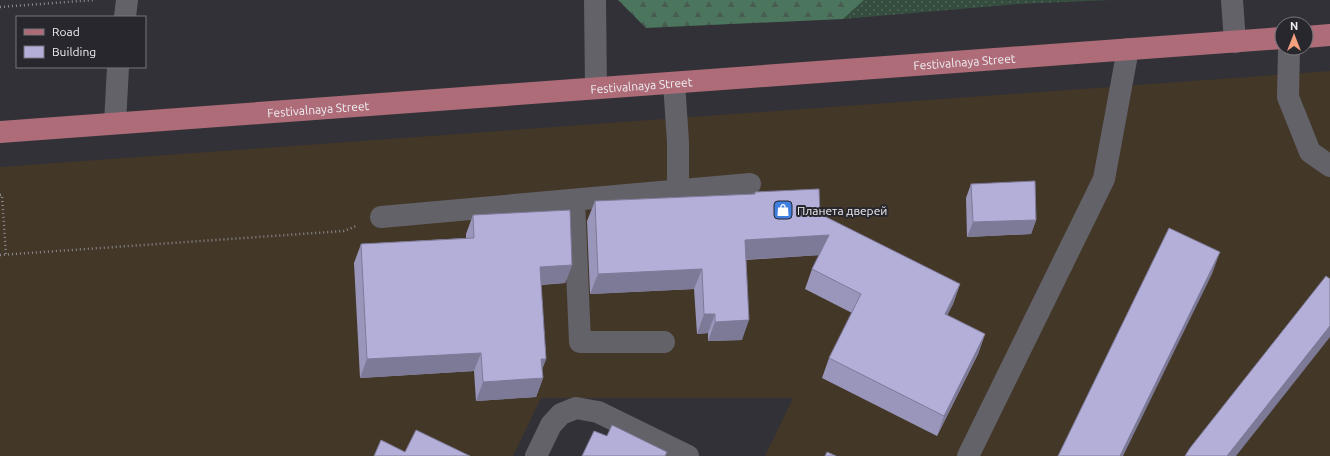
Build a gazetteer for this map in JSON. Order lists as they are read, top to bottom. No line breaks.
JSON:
{"streets":{"main road":["Festivalnaya Street"]},"places":{"shop":["Планета дверей"]},"legend":["Road","Building"],"north":"top"}
